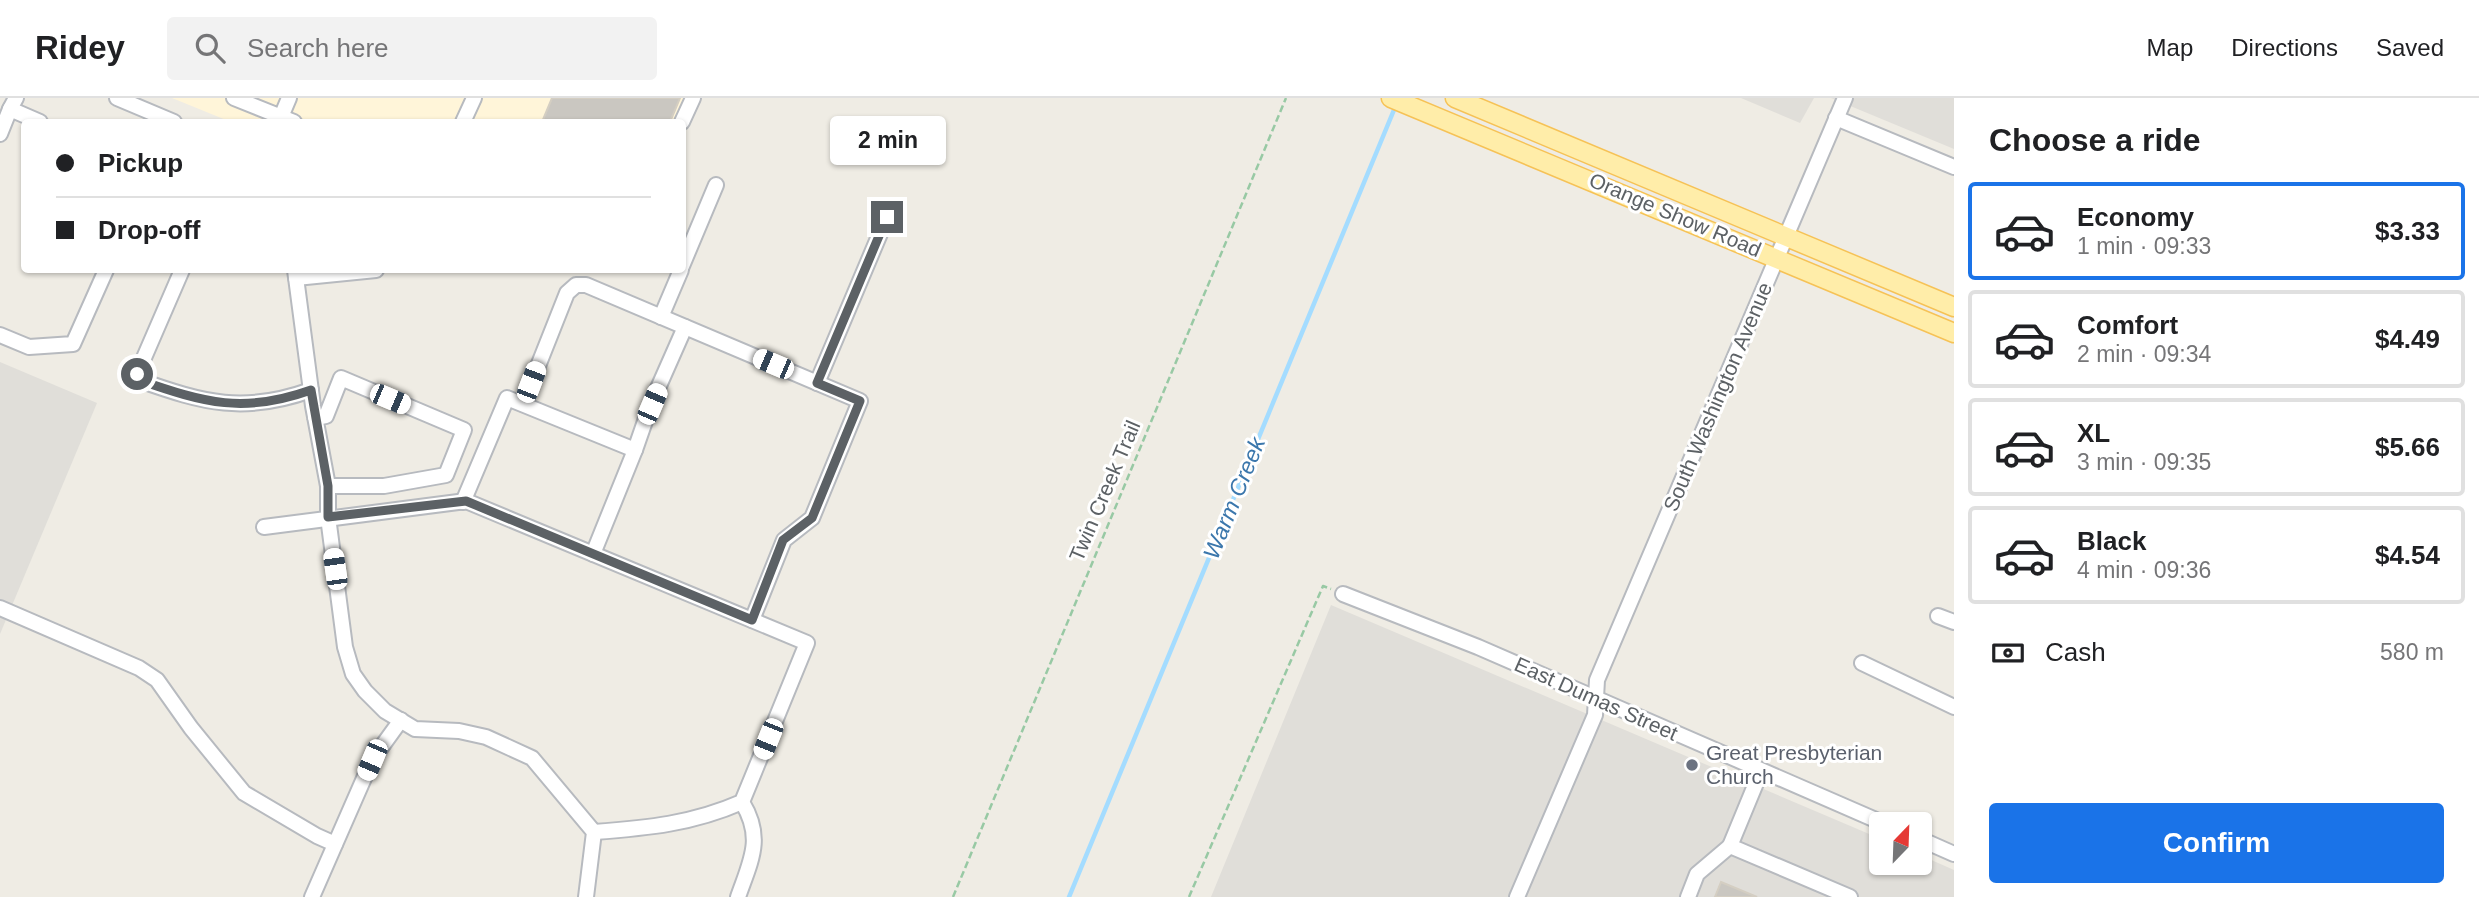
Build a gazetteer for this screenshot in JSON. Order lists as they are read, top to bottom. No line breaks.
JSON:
{"streets":{"main road":["Orange Show Road"],"street":["South Washington Avenue","East Dumas Street"],"path":["Twin Creek Trail"]},"crossings":[["Orange Show Road","South Washington Avenue"],["South Washington Avenue","East Dumas Street"]],"water":["Warm Creek"],"places":["Great Presbyterian Church"],"north":"top right","page":{"header":"Ridey","search":"Search here","nav":["Map","Directions","Saved"],"heading":"Choose a ride","bubble":"2 min","banner":["Pickup","Drop-off"],"list":[{"name":"Economy","note":"1 min · 09:33","value":"$3.33"},{"name":"Comfort","note":"2 min · 09:34","value":"$4.49"},{"name":"XL","note":"3 min · 09:35","value":"$5.66"},{"name":"Black","note":"4 min · 09:36","value":"$4.54"}],"pay":["Cash","580 m"],"buttons":"Confirm"}}
